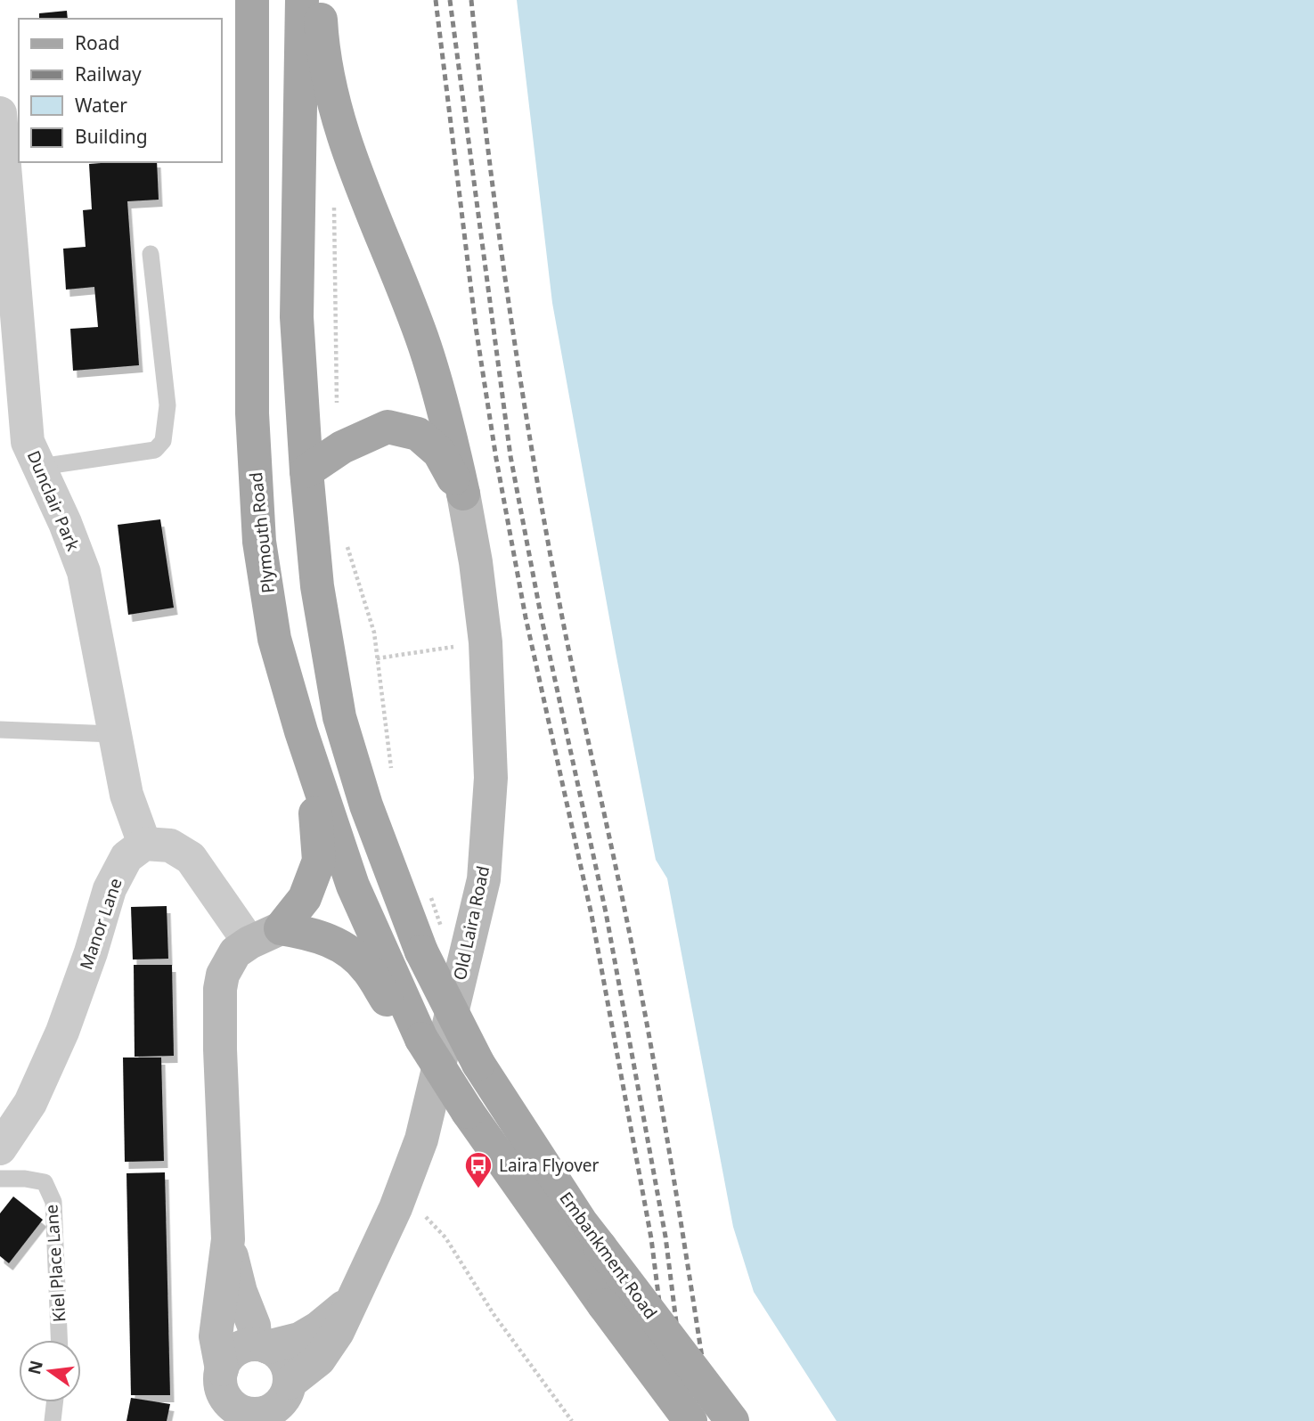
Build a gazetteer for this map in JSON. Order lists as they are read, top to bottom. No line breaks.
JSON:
{"streets":{"main road":["Plymouth Road","Old Laira Road","Embankment Road"],"street":["Dunclair Park","Manor Lane"],"lane":["Kiel Place Lane"]},"crossings":[["Dunclair Park","Manor Lane"],["Plymouth Road","Embankment Road"]],"places":{"bus stop":["Laira Flyover"]},"legend":["Road","Railway","Water","Building"],"north":"left"}
